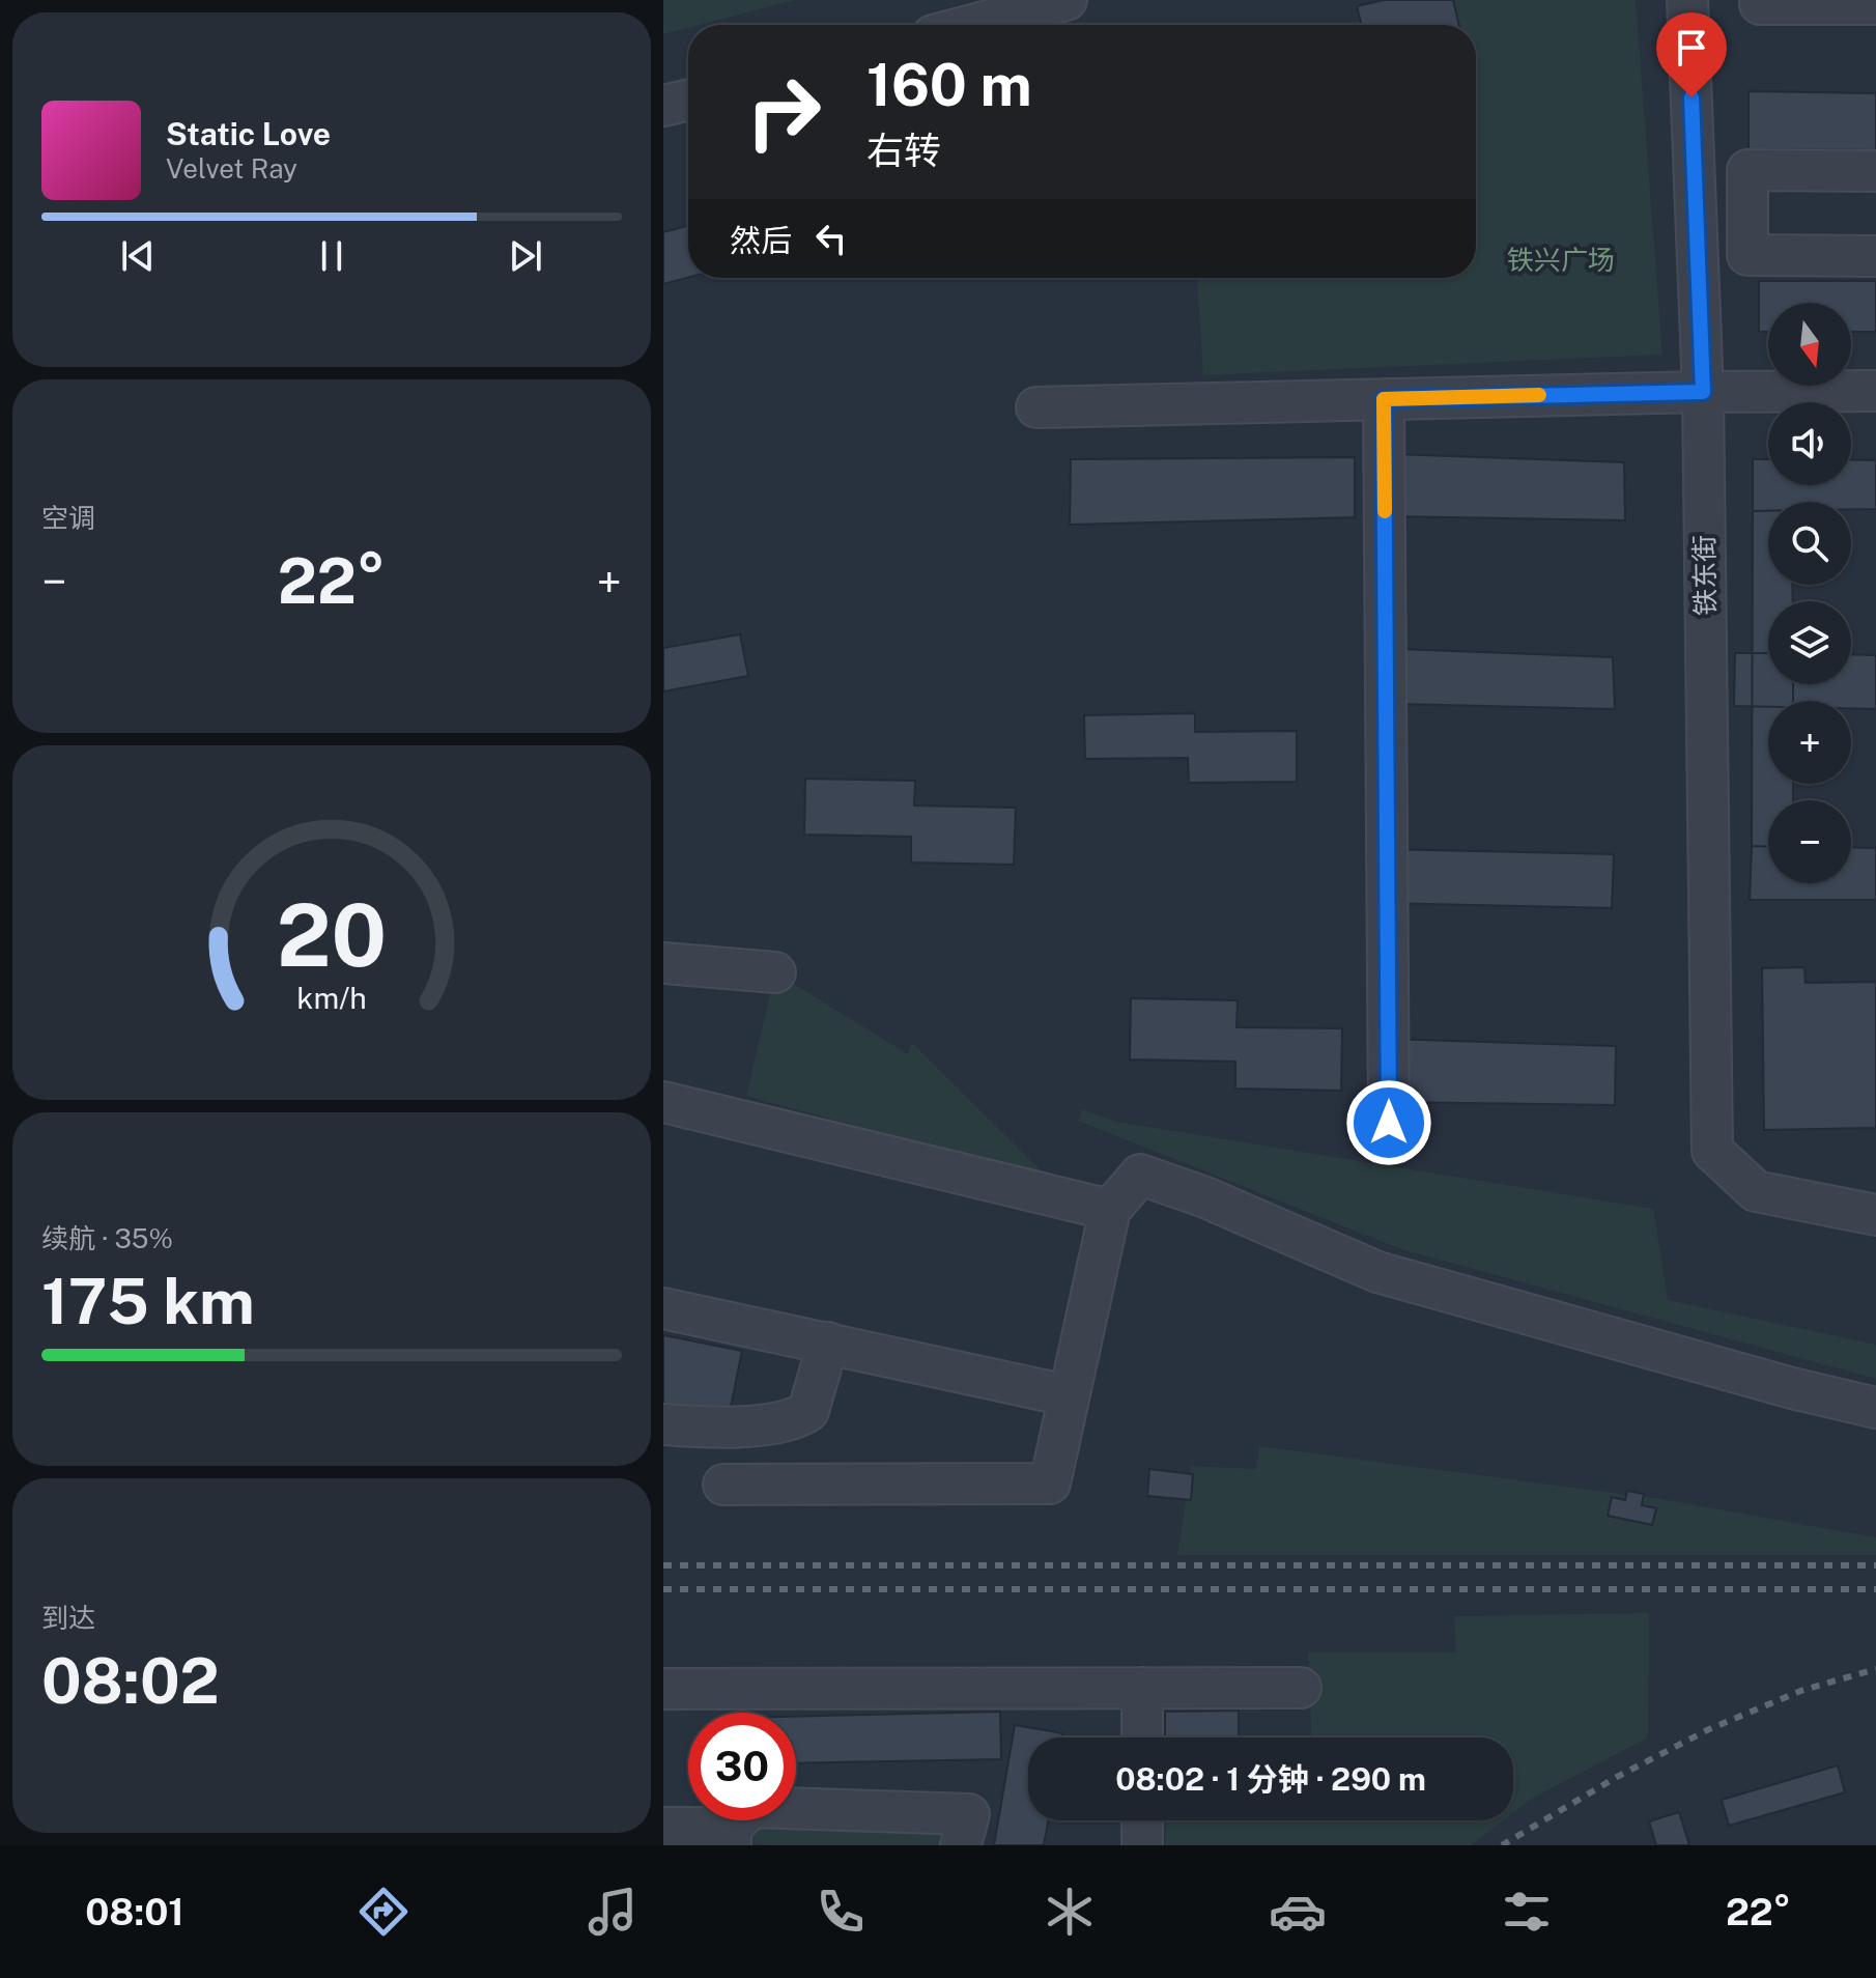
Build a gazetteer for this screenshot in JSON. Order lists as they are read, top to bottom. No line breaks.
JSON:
{"streets":{"street":["铁东街"]},"parks":["铁兴广场"],"north":"bottom","page":{"turn":["160 m","右转"],"song":["Static Love","Velvet Ray"],"then":"然后","map_buttons":["+","−"],"tile":["空调",["续航 · 35%","175 km"],["到达","08:02"]],"heat":["−","22°","+"],"limit":"30","trip":"08:02 · 1 分钟 · 290 m","tabs":["08:01","22°"],"gauge":["20","km/h"]}}
